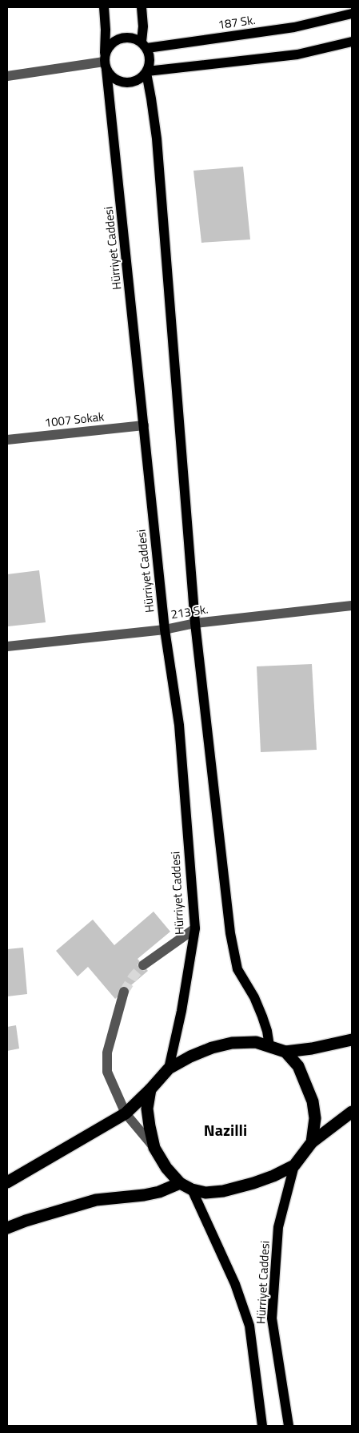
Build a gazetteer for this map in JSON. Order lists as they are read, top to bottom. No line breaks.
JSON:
{"streets":{"main road":["187 Sk.","Hürriyet Caddesi"],"street":["1007 Sokak","213 Sk."]},"crossings":[["187 Sk.","Hürriyet Caddesi"],["Hürriyet Caddesi","1007 Sokak"],["Hürriyet Caddesi","213 Sk."]],"districts":["Nazilli"]}
